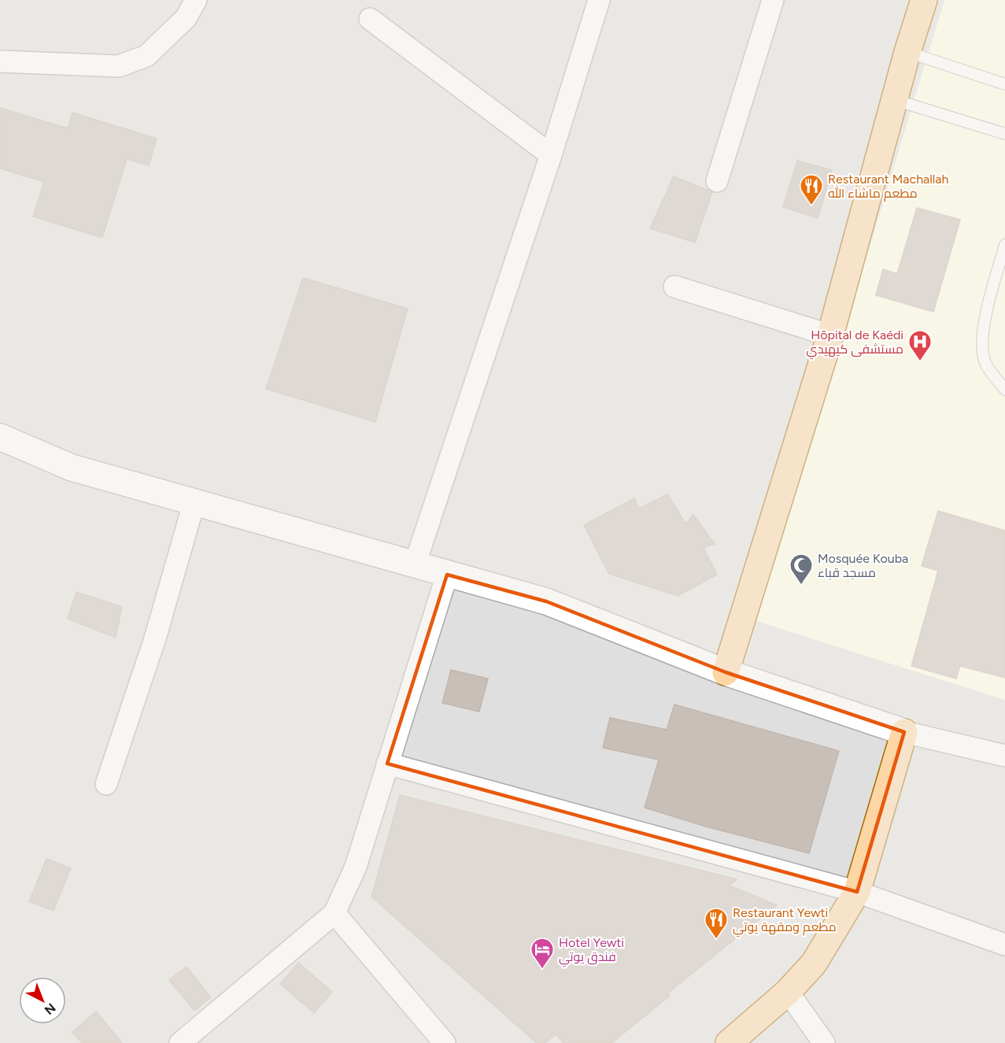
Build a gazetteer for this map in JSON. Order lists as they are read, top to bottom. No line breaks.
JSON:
{"places":{"restaurant":["Restaurant Machallah مطعم ماشاء الله","Restaurant Yewti مطعم ومقهة يوتي"],"hospital":["Hôpital de Kaédi مستشفى كيهيدي"],"mosque":["Mosquée Kouba مسجد قباء"],"hotel":["Hotel Yewti فندق يوتي"]},"north":"bottom right"}
